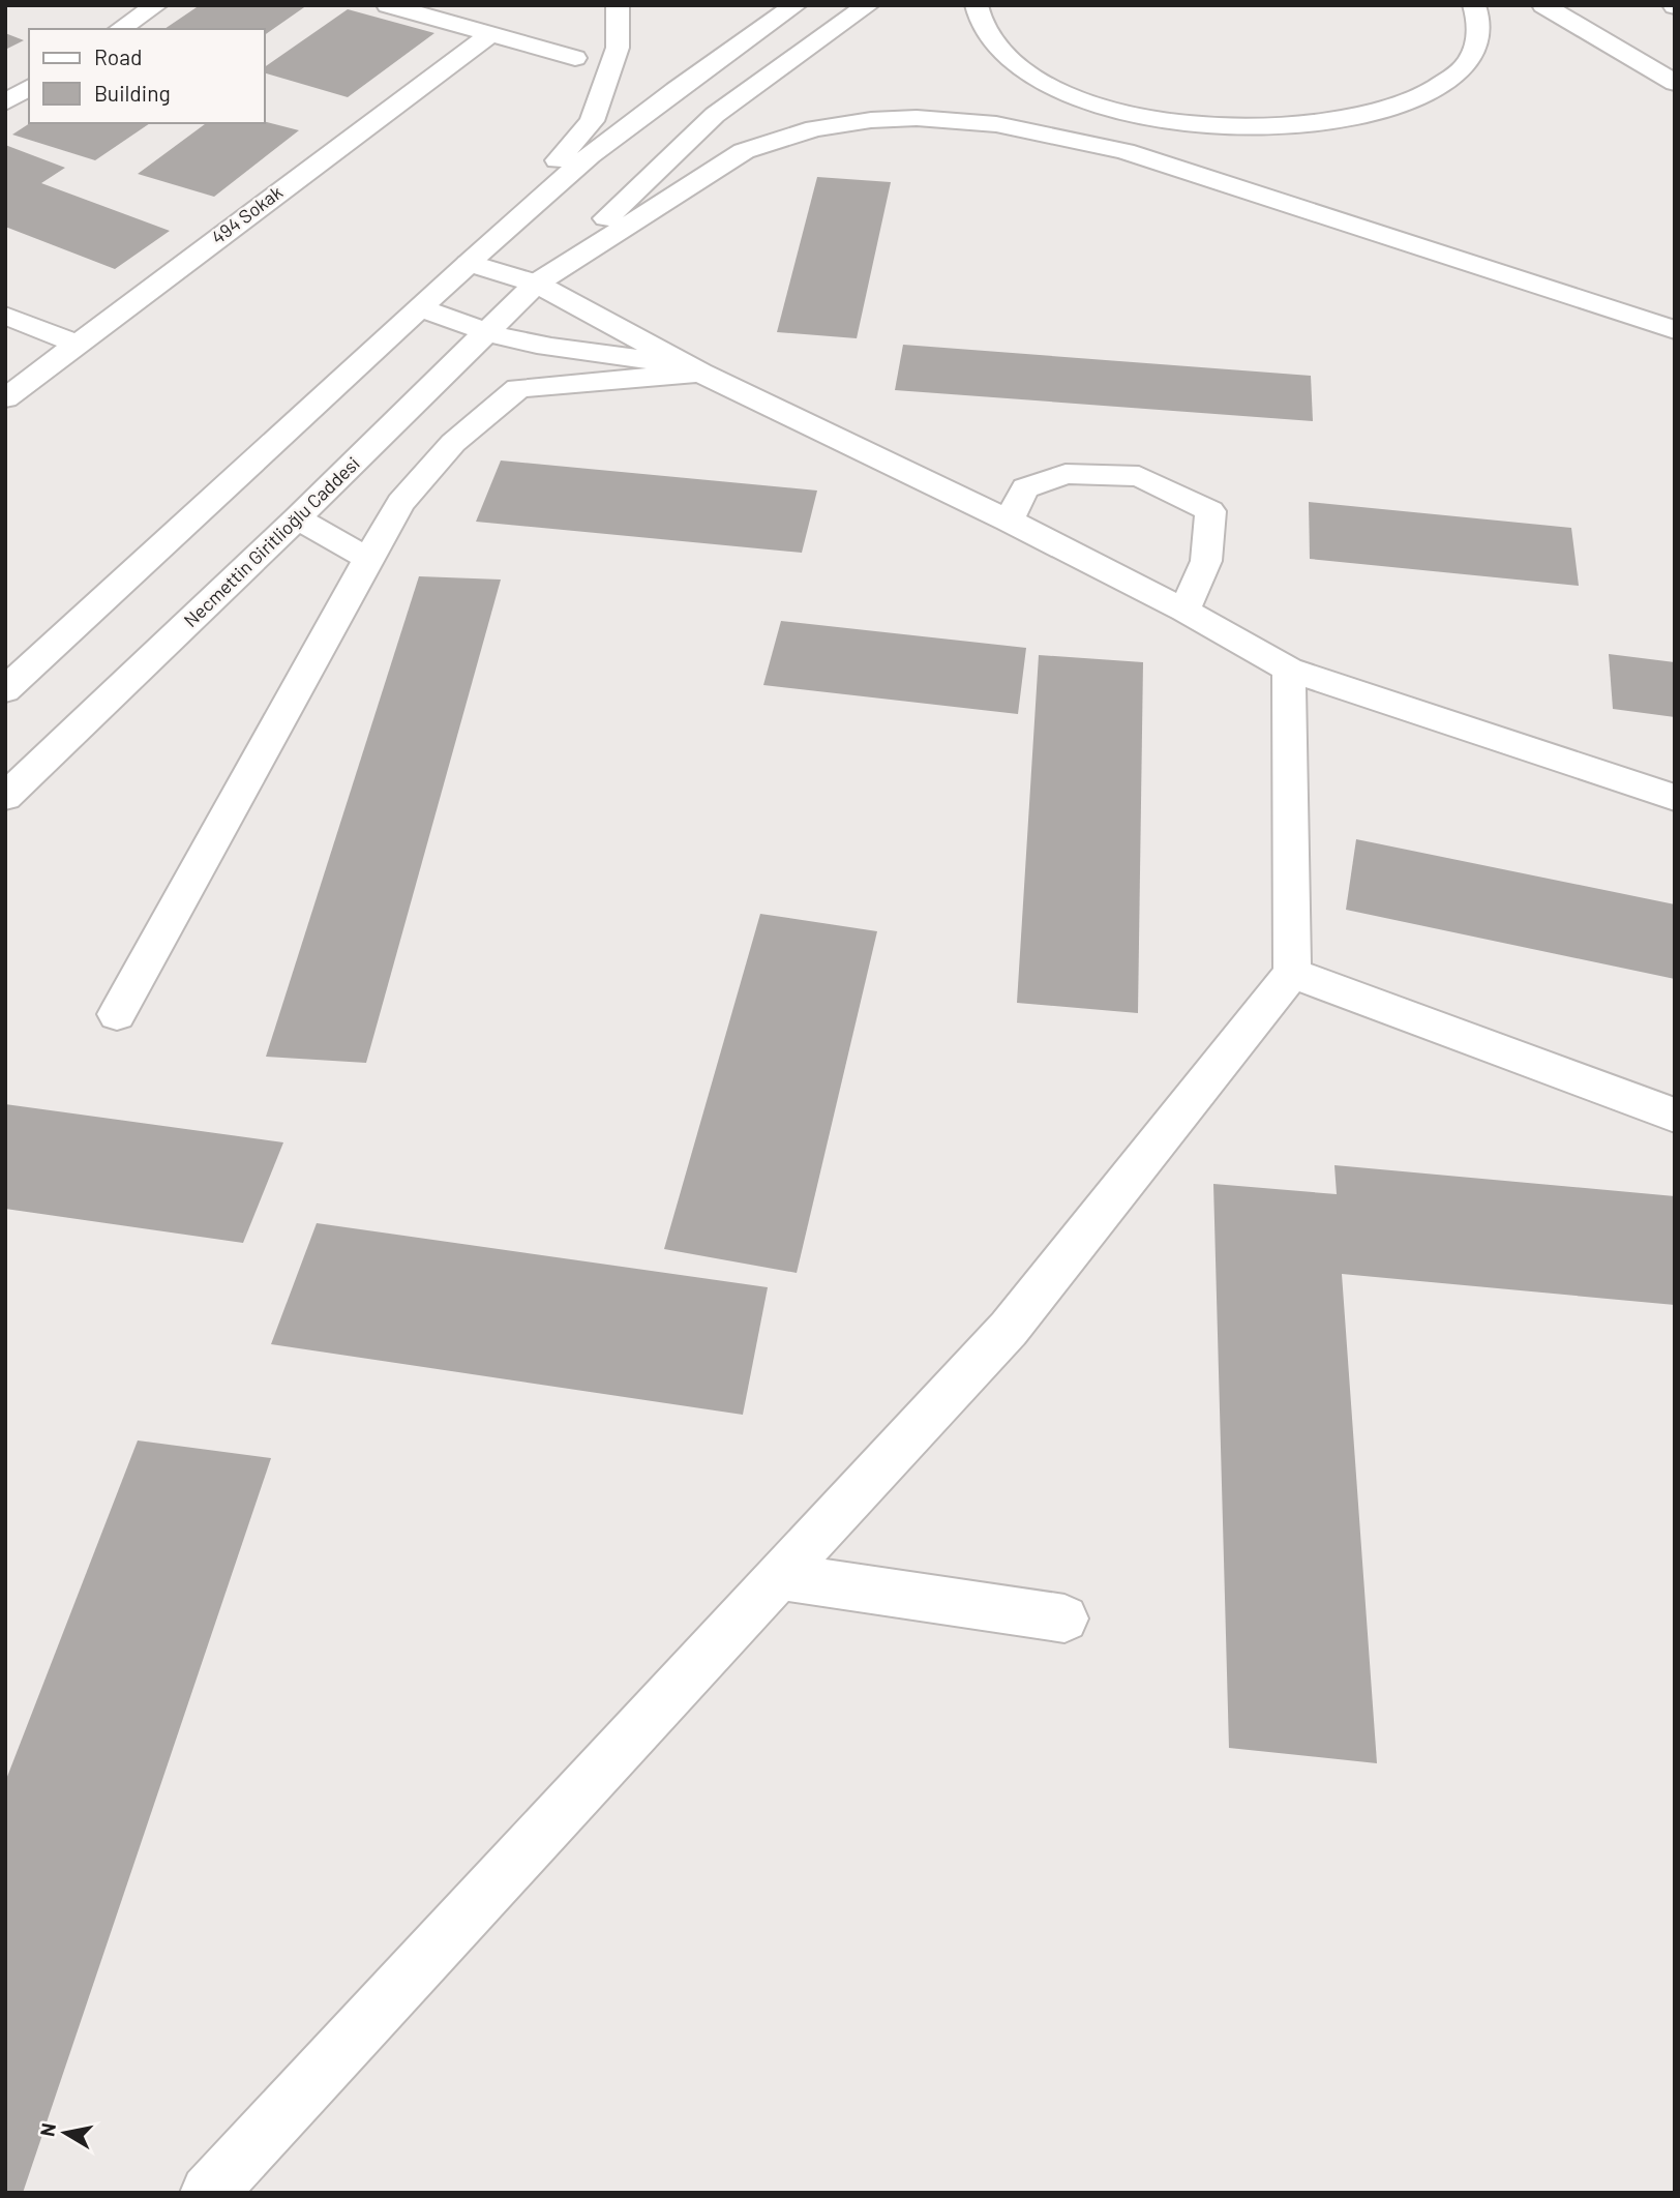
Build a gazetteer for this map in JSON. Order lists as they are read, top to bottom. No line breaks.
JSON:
{"streets":{"main road":["494 Sokak","Necmettin Giritlioğlu Caddesi"]},"legend":["Road","Building"],"north":"left"}
